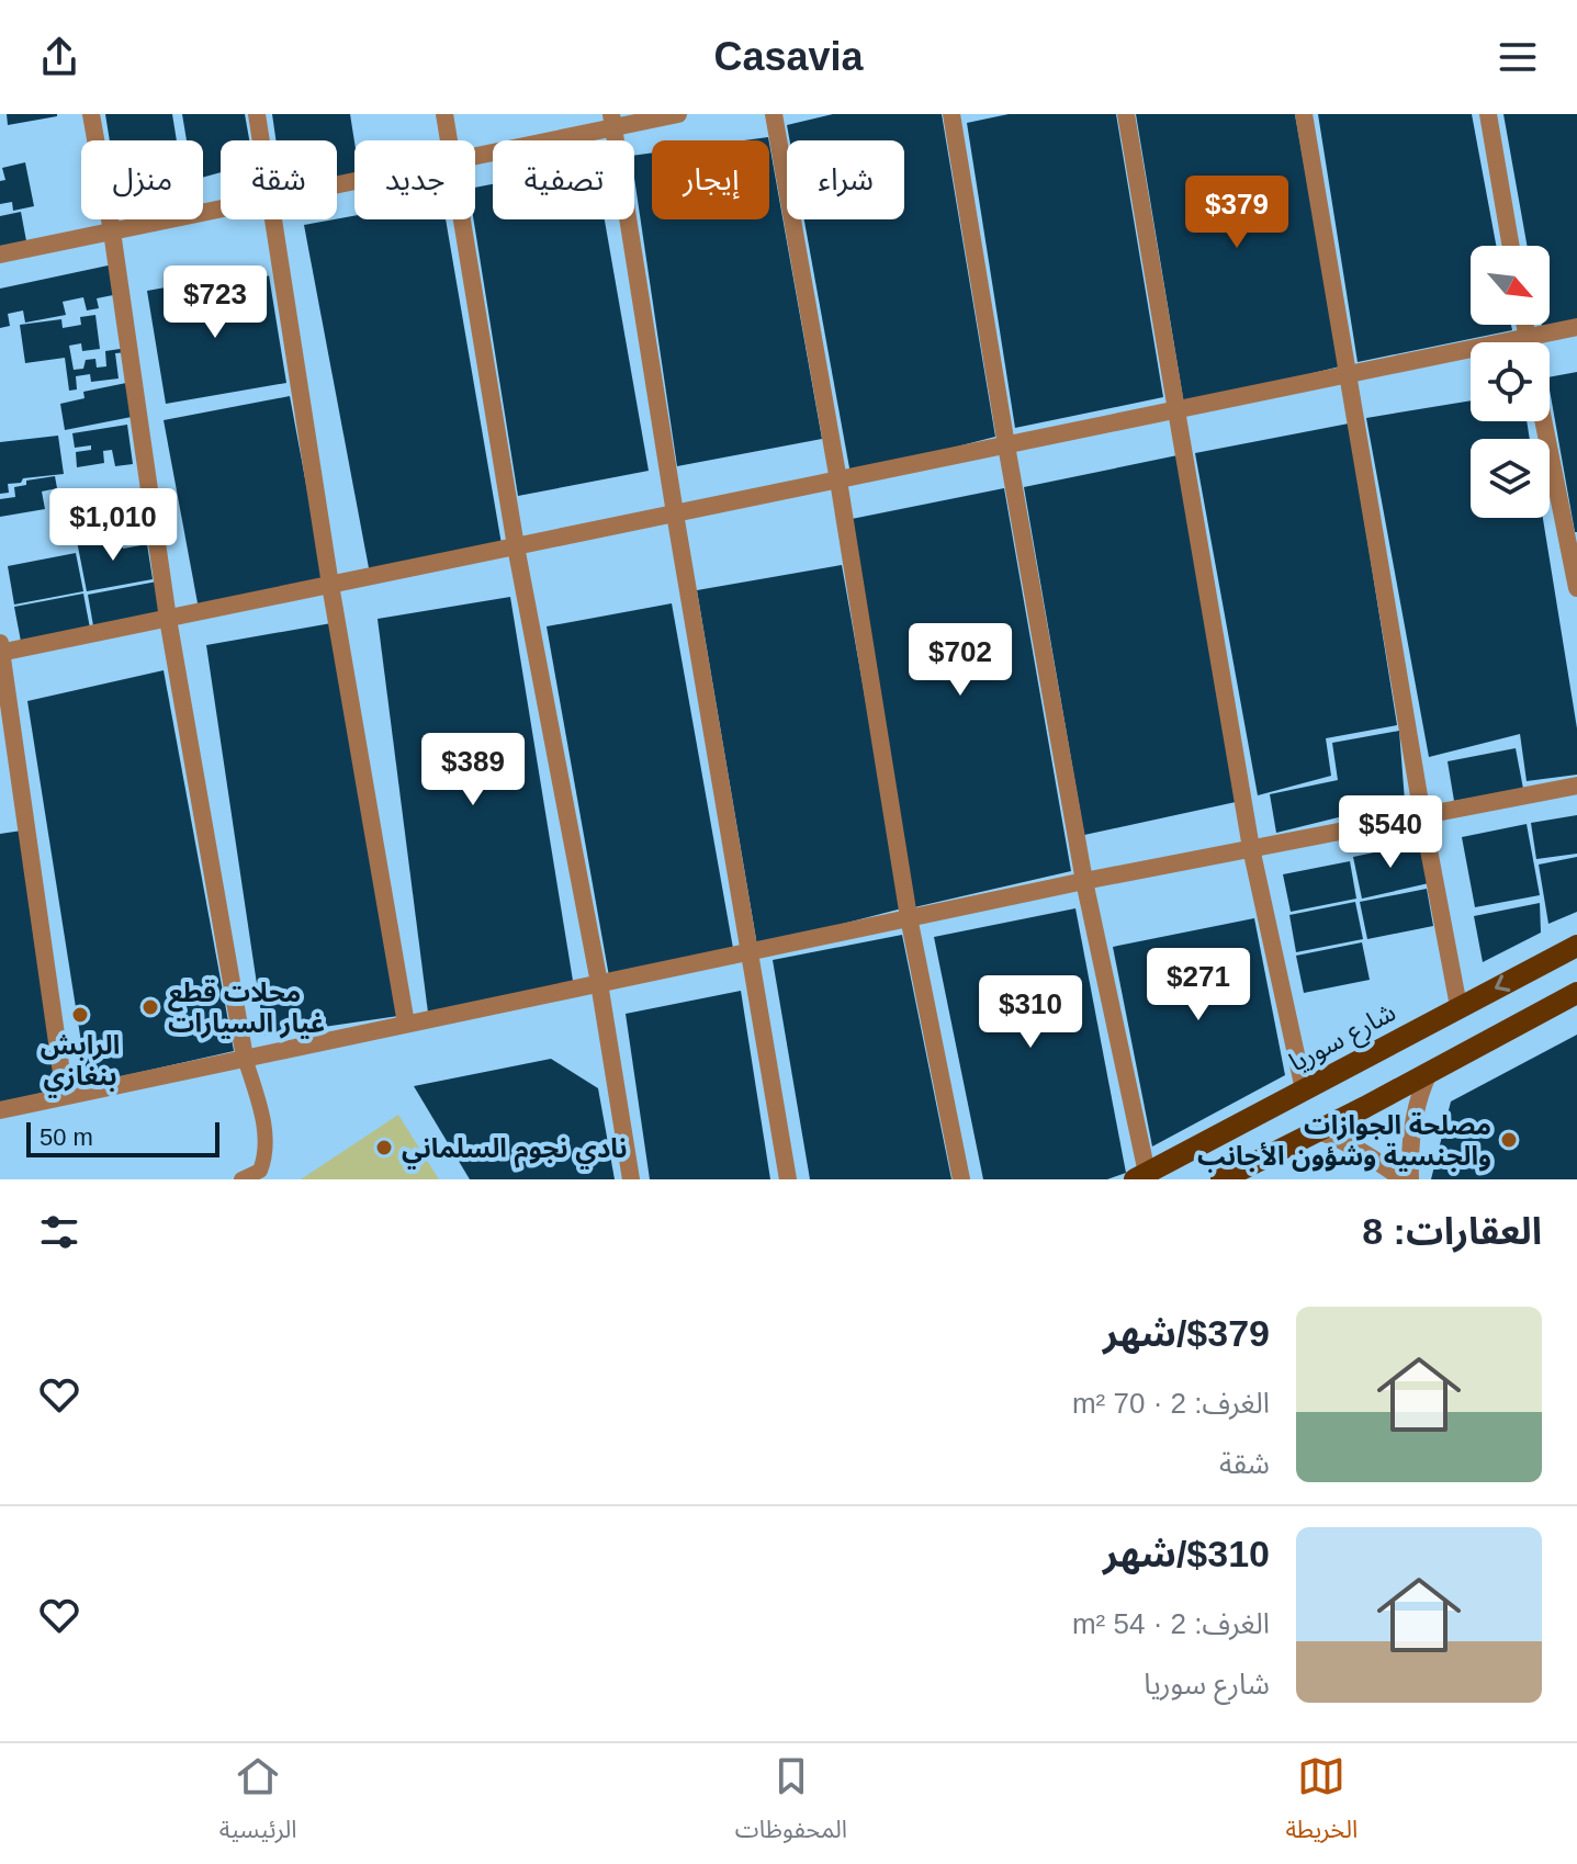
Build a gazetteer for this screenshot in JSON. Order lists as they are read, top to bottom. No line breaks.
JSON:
{"streets":{"main road":["شارع سوريا"]},"places":["محلات قطع غيار السيارات","الرابش بنغازي","مصلحة الجوازات والجنسية وشؤون الأجانب","نادي نجوم السلماني"],"scale_bar":"50 m","north":"bottom right","page":{"header":"Casavia","chip":["شراء","إيجار","تصفية","جديد","شقة","منزل"],"price":["$379","$723","$1,010","$702","$389","$540","$271","$310"],"scale":"50 m","heading":"العقارات: 8","list":[{"name":"$379/شهر","note":"الغرف: 2 · 70 m² · شقة"},{"name":"$310/شهر","note":"الغرف: 2 · 54 m² · شارع سوريا"}],"tabs":["الخريطة","المحفوظات","الرئيسية"]}}
